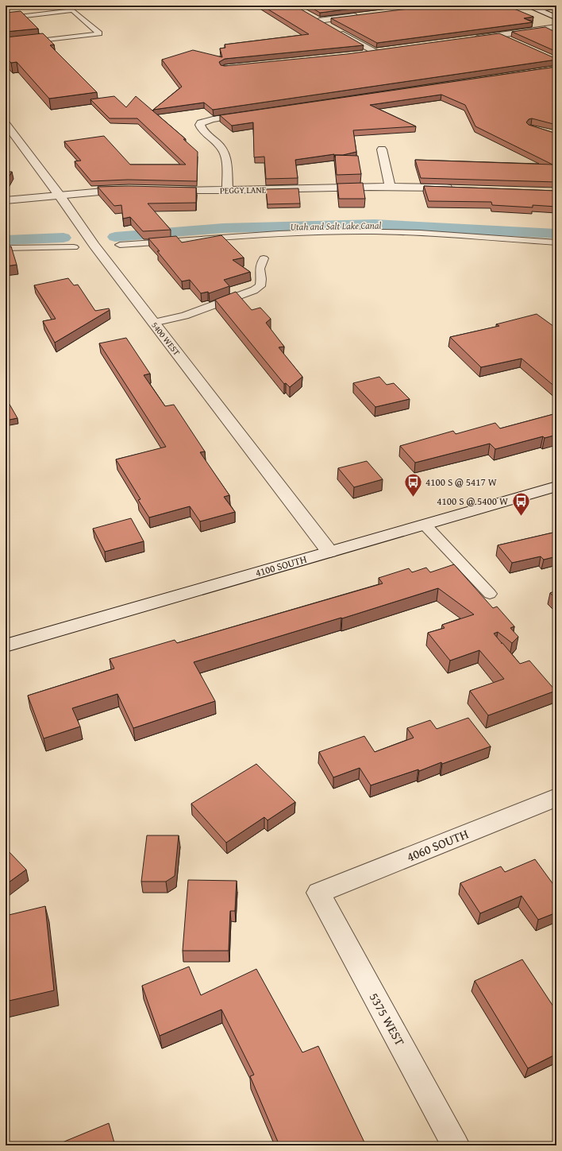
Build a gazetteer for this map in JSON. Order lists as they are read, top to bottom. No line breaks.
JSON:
{"streets":{"street":["PEGGY LANE","5400 WEST","4100 SOUTH","4060 SOUTH","5375 WEST"]},"crossings":[["5400 WEST","4100 SOUTH"],["4060 SOUTH","5375 WEST"]],"water":["Utah and Salt Lake Canal"],"places":{"bus stop":["4100 S @ 5417 W","4100 S @ 5400 W"]}}
